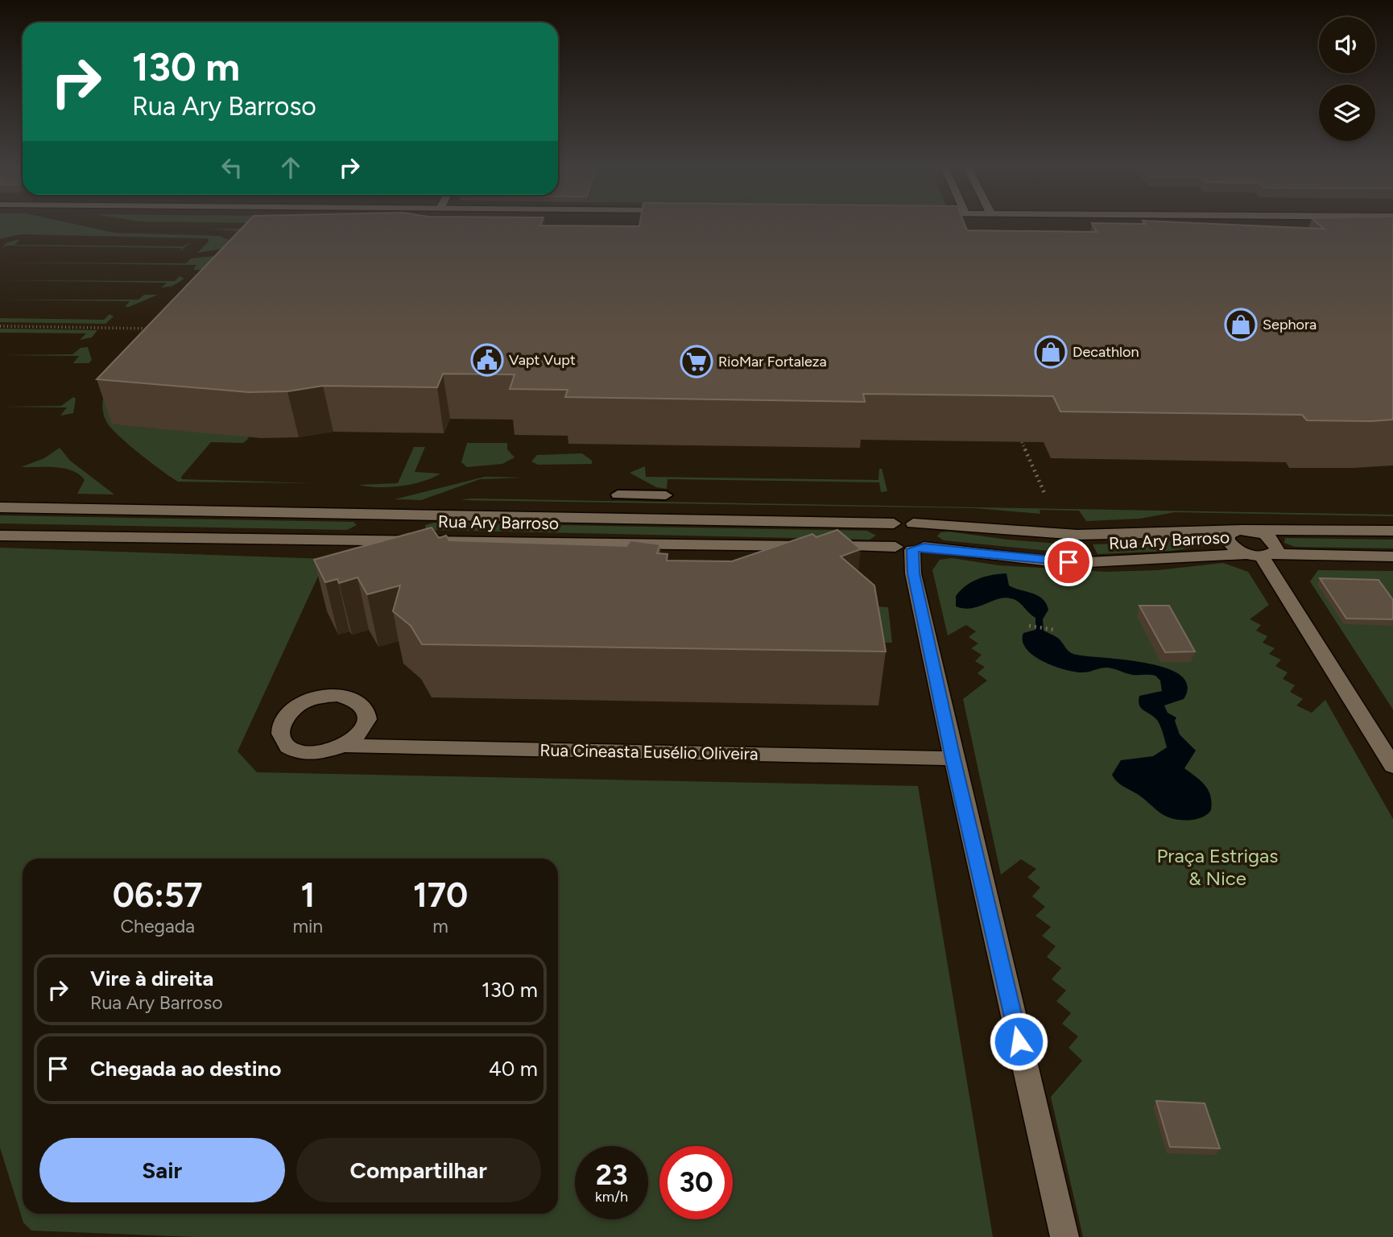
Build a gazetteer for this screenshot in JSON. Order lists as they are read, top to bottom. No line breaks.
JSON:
{"streets":{"street":["Rua Ary Barroso","Rua Cineasta Eusélio Oliveira"]},"parks":["Praça Estrigas & Nice"],"places":{"shop":["Sephora","Decathlon"],"public building":["Vapt Vupt"],"supermarket":["RioMar Fortaleza"]},"page":{"turn":["130 m","Rua Ary Barroso"],"eta":["06:57","Chegada","1","min","170","m"],"list":[{"name":"Vire à direita","note":"Rua Ary Barroso","value":"130 m"},{"name":"Chegada ao destino","value":"40 m"}],"buttons":["Sair","Compartilhar"],"speed":"23 km/h","limit":"30"}}
